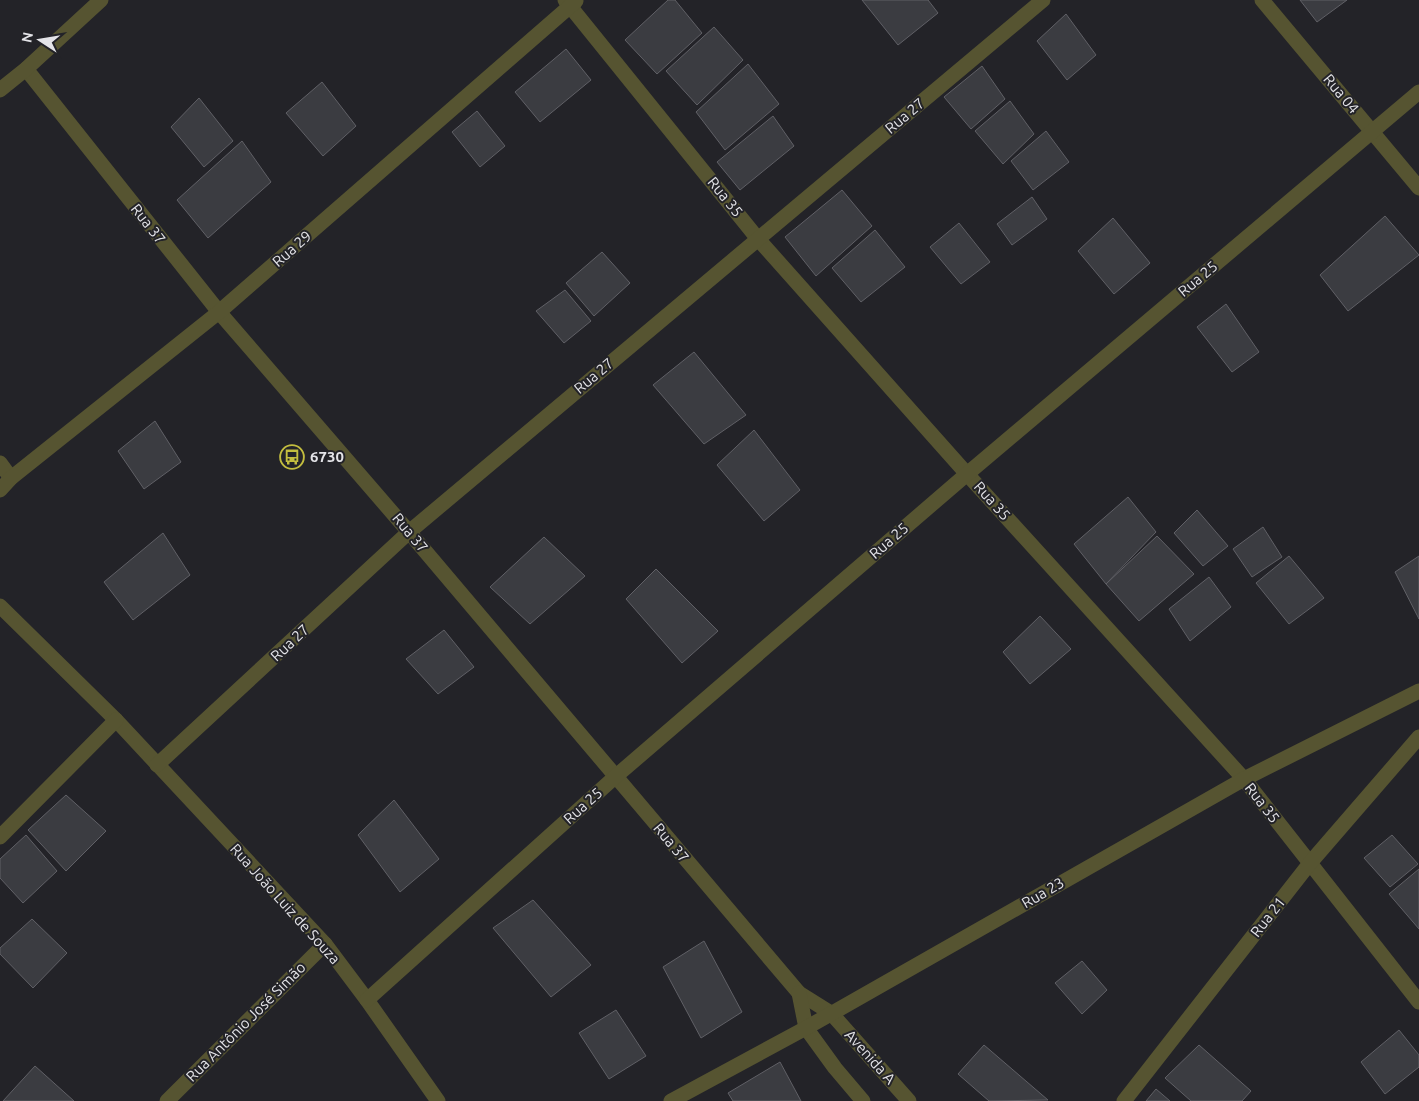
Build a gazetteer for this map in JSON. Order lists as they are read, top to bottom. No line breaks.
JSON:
{"streets":{"street":["Rua 04","Rua 27","Rua 35","Rua 37","Rua 29","Rua 25","Rua 23","Rua João Luiz de Souza","Rua 21","Rua Antônio José Simão","Avenida A"]},"crossings":[["Rua 04","Rua 25"],["Rua 27","Rua 35"],["Rua 27","Rua 37"],["Rua 27","Rua João Luiz de Souza"],["Rua 35","Rua 29"],["Rua 35","Rua 25"],["Rua 35","Rua 23"],["Rua 35","Rua 21"],["Rua 37","Rua 29"],["Rua 37","Rua 25"],["Rua 37","Rua 23"],["Rua 37","Avenida A"],["Rua 25","Rua João Luiz de Souza"],["Rua 23","Avenida A"],["Rua João Luiz de Souza","Rua Antônio José Simão"]],"places":{"bus stop":["6730"]},"north":"left"}
